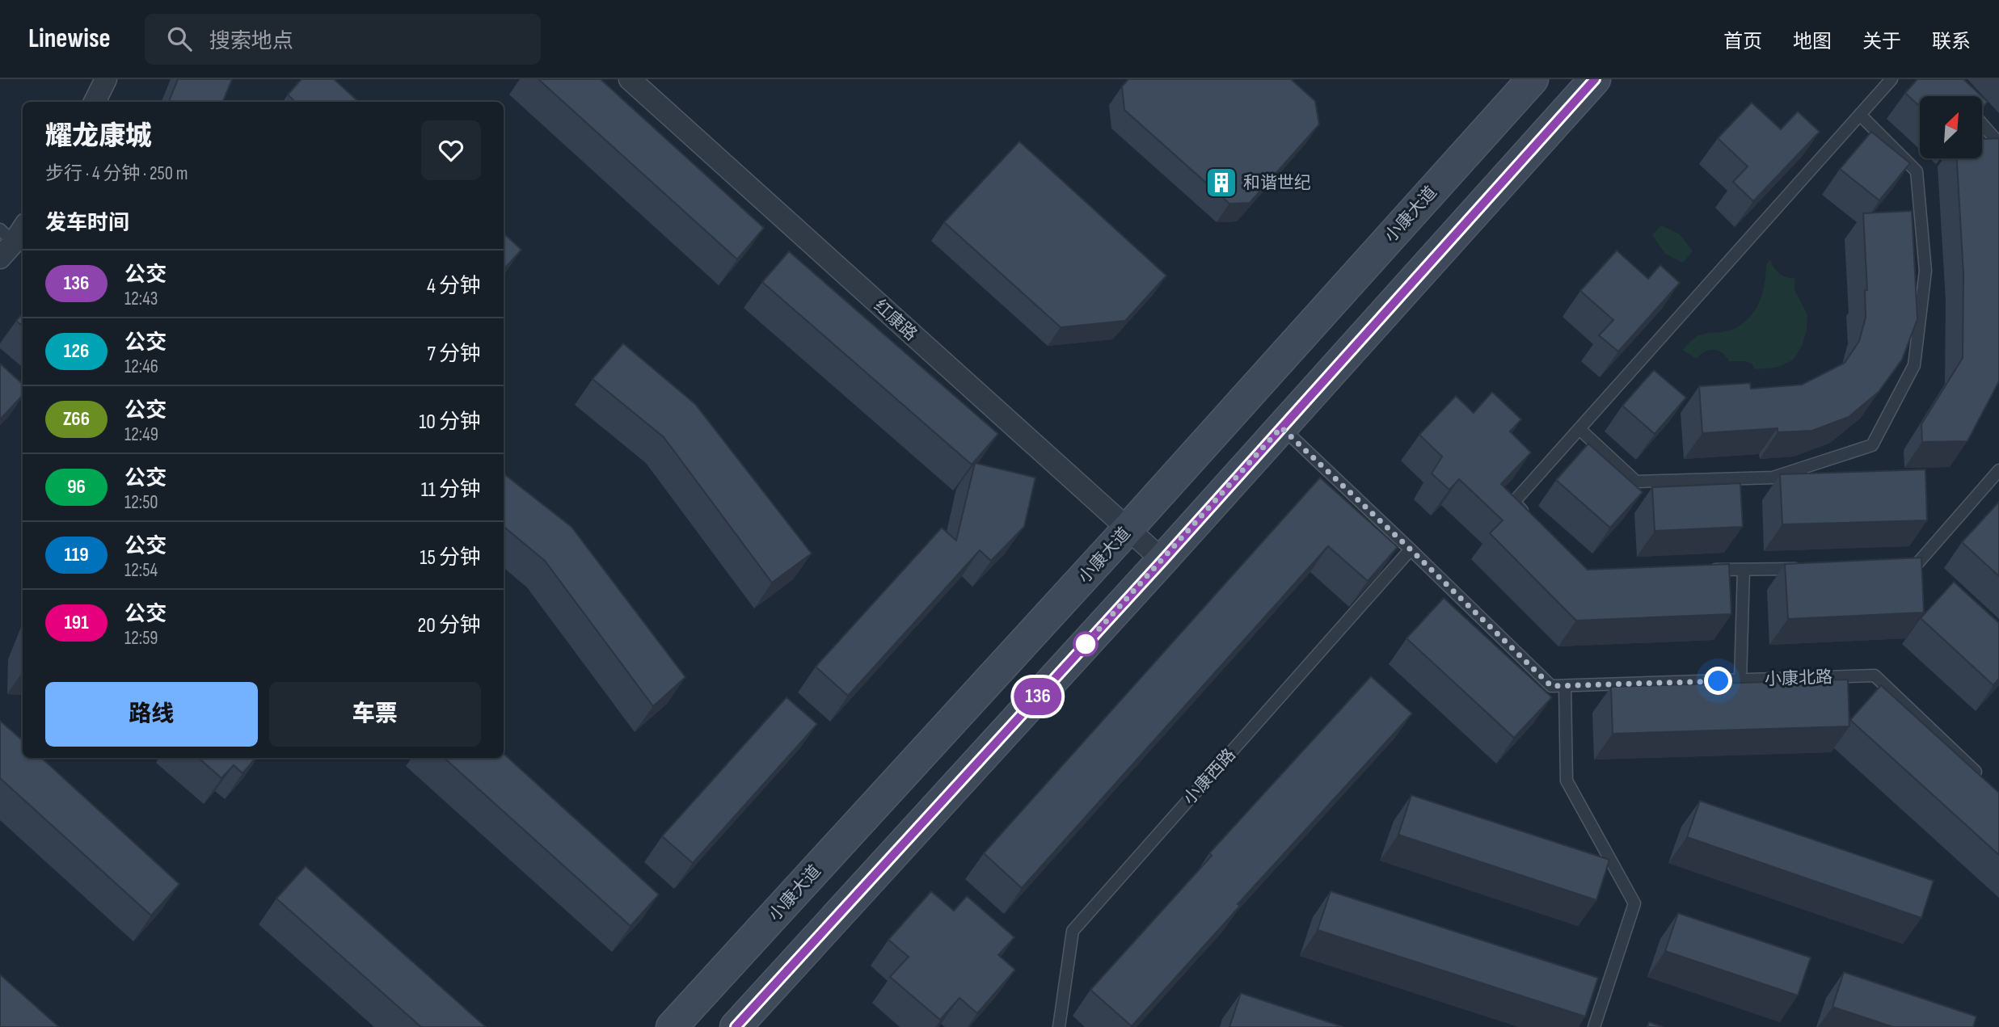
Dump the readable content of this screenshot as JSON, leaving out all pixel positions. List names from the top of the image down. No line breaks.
{"streets":{"main road":["小康大道"],"street":["红康路"],"lane":["小康北路","小康西路"]},"crossings":[["小康大道","红康路"],["小康北路","小康西路"]],"places":{"building":["和谐世纪"]},"lines":["bus line 136"],"north":"top right","page":{"header":"Linewise","search":"搜索地点","nav":["首页","地图","关于","联系"],"on_map":"136","heading":[["耀龙康城","步行 · 4 分钟 · 250 m"],"发车时间"],"list":[{"mark":"136","name":"公交","note":"12:43","value":"4 分钟"},{"mark":"126","name":"公交","note":"12:46","value":"7 分钟"},{"mark":"Z66","name":"公交","note":"12:49","value":"10 分钟"},{"mark":"96","name":"公交","note":"12:50","value":"11 分钟"},{"mark":"119","name":"公交","note":"12:54","value":"15 分钟"},{"mark":"191","name":"公交","note":"12:59","value":"20 分钟"}],"buttons":["路线","车票"]}}
